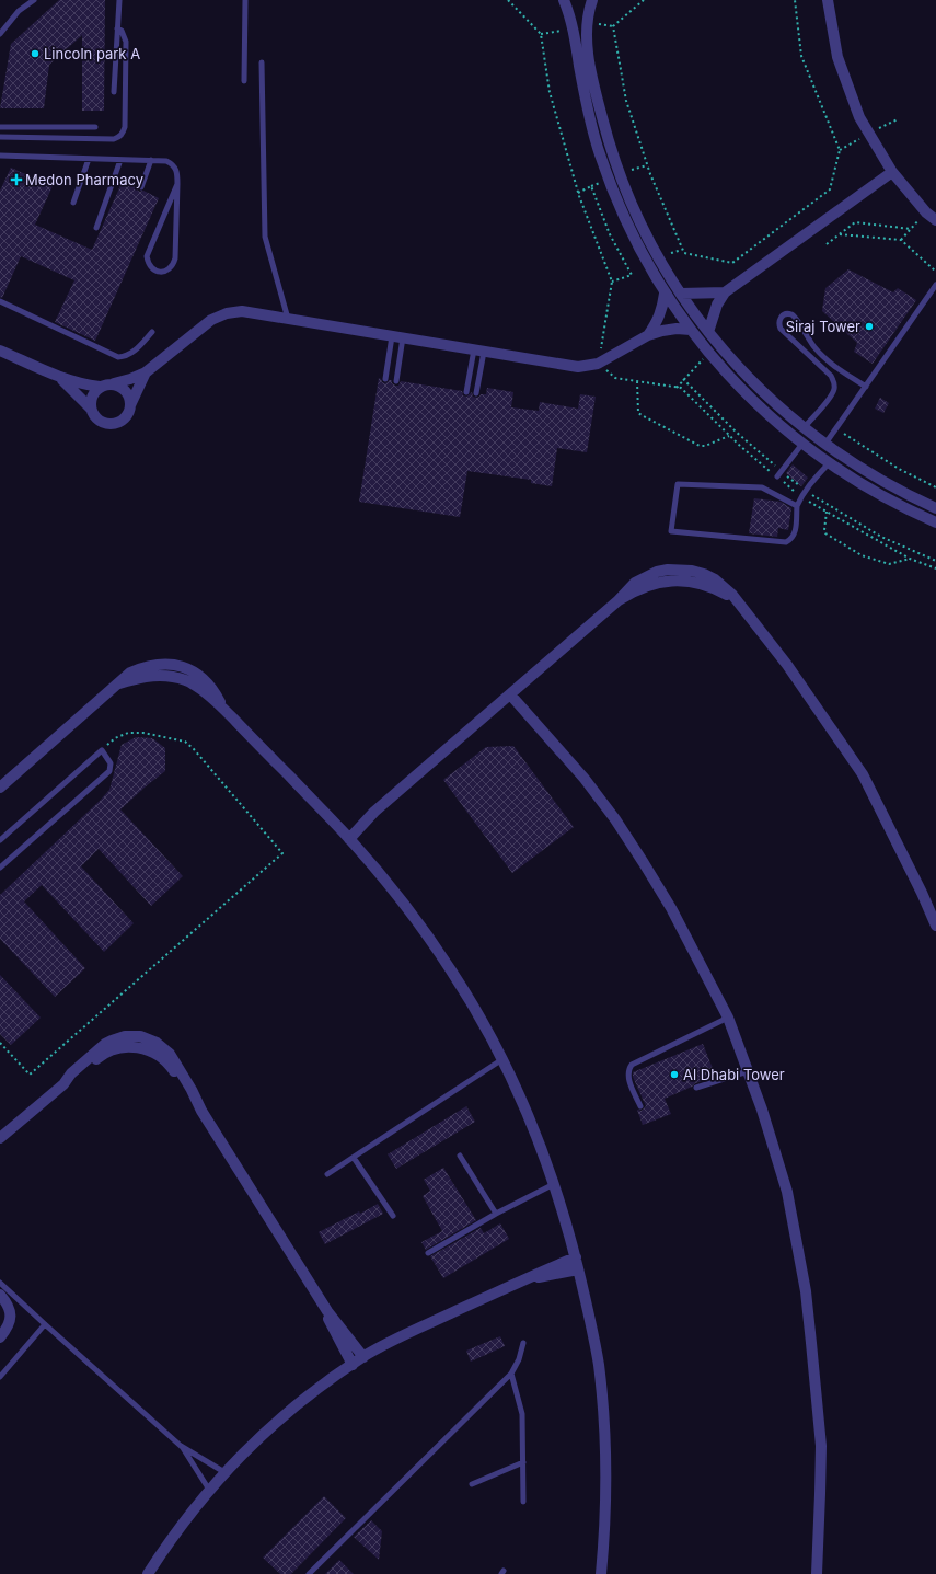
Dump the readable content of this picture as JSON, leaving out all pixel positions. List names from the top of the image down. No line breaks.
{"places":{"other":["Lincoln park A","Siraj Tower","Al Dhabi Tower"],"health":["Medon Pharmacy"]}}
